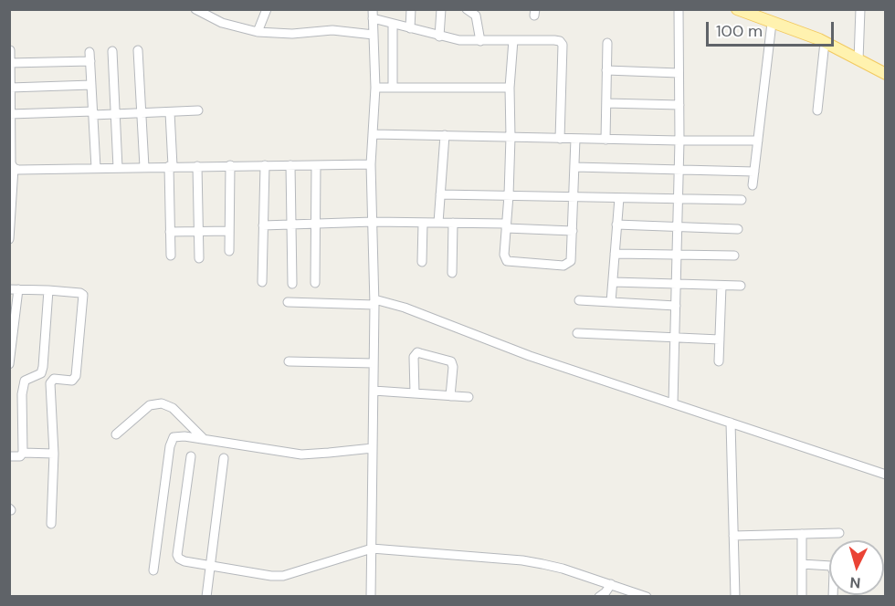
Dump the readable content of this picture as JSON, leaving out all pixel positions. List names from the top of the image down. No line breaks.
{"scale_bar":"100 m","north":"bottom"}
